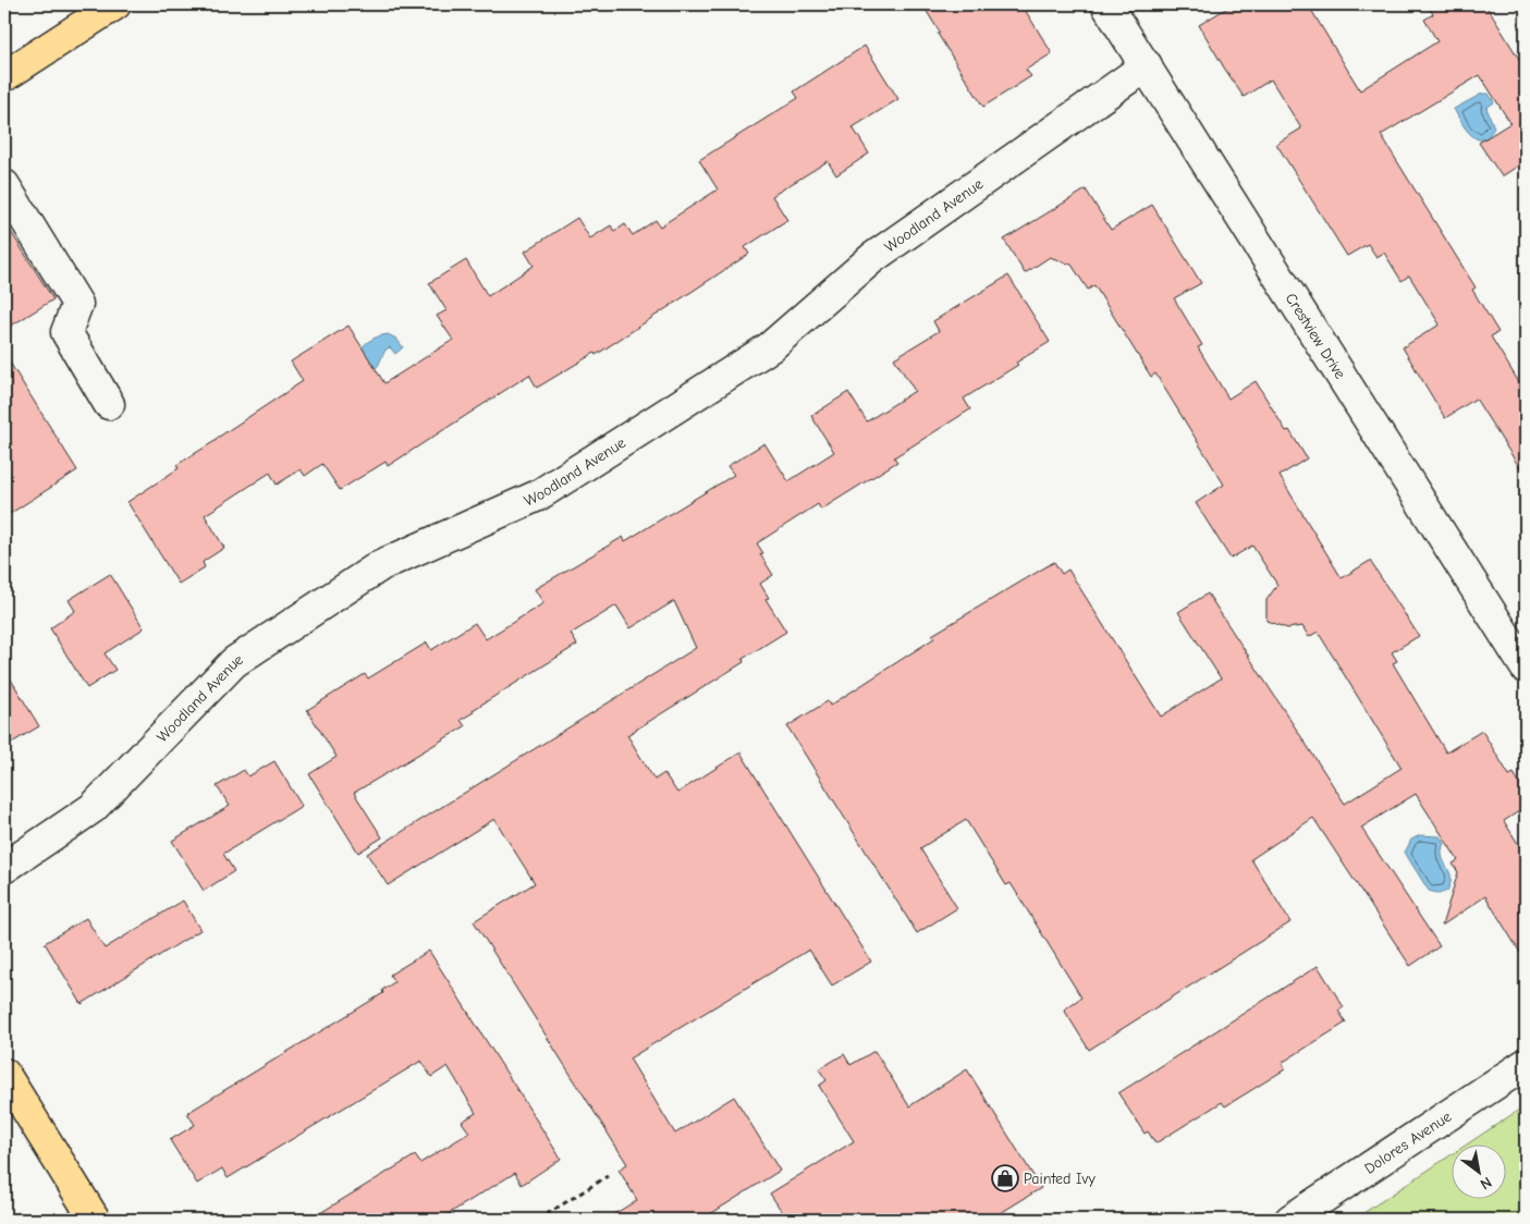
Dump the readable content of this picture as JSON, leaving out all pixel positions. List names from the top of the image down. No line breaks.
{"streets":{"street":["Woodland Avenue","Crestview Drive","Dolores Avenue"]},"crossings":[["Woodland Avenue","Crestview Drive"]],"places":{"shop":["Painted Ivy"]},"north":"bottom right"}
